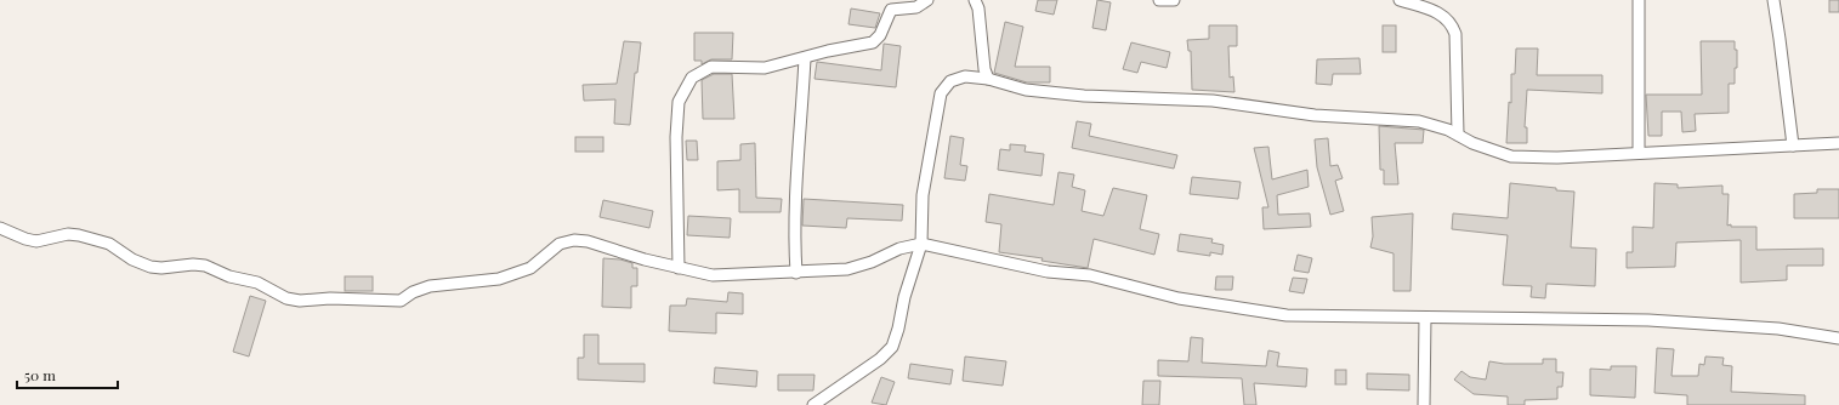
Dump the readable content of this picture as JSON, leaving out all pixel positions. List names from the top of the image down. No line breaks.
{"scale_bar":"50 m"}
